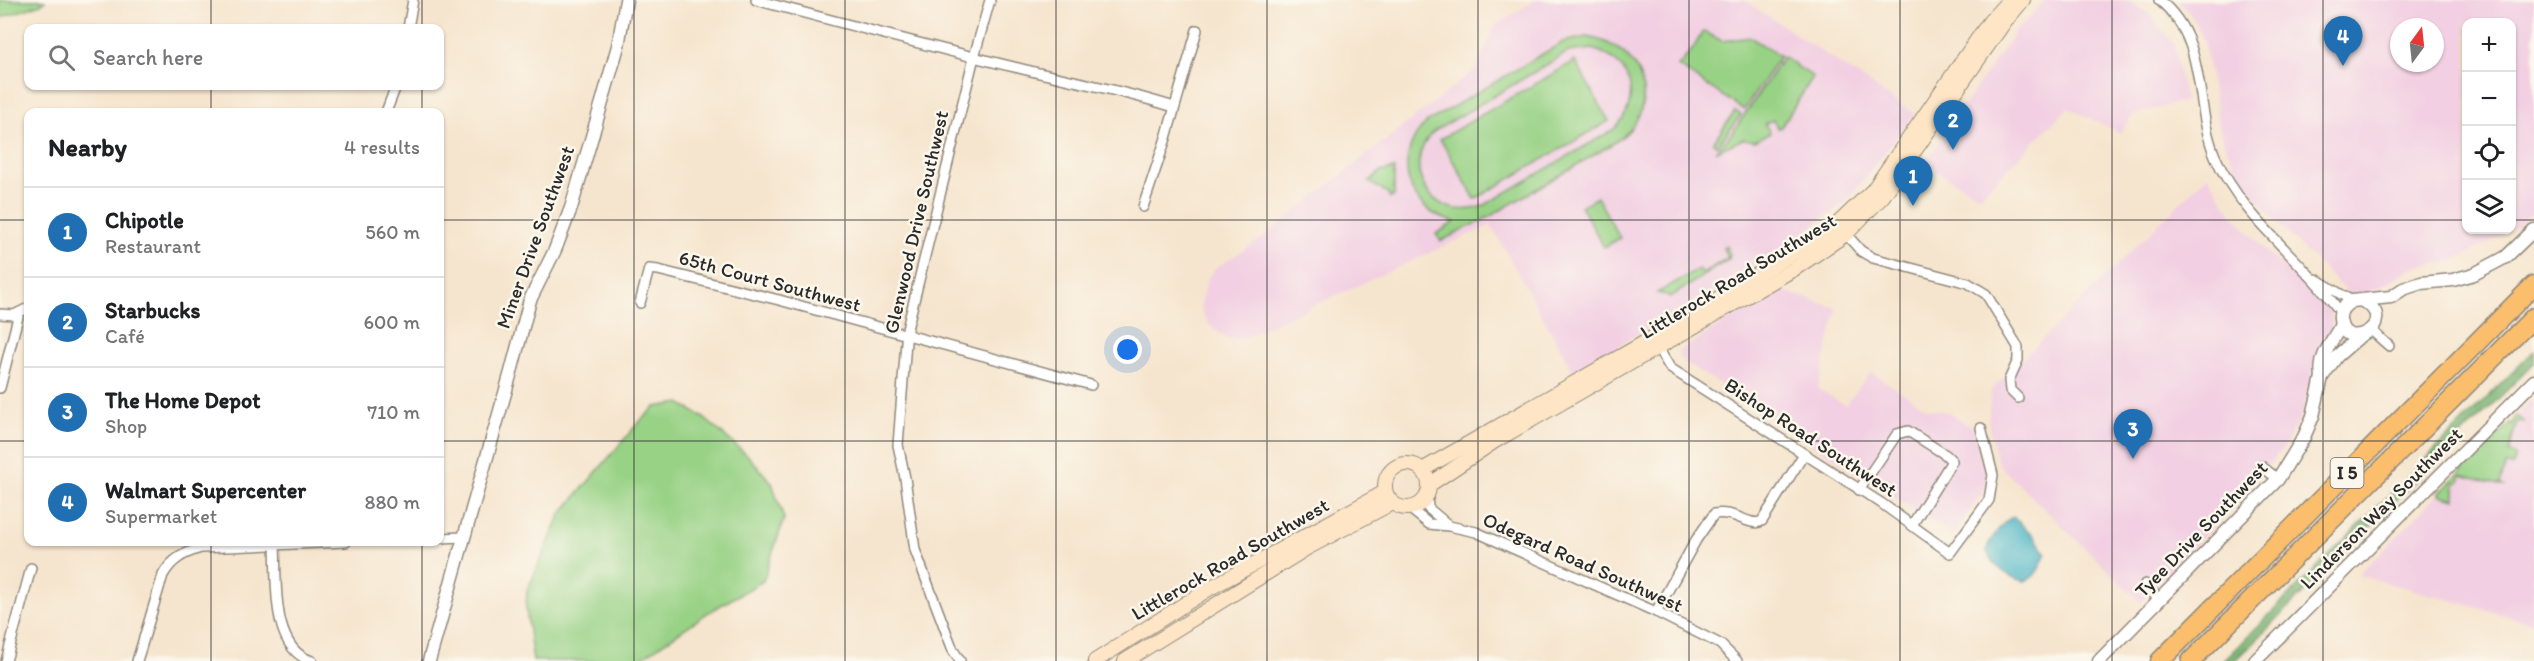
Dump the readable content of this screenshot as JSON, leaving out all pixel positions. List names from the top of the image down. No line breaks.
{"streets":{"highway":["I 5"],"main road":["Littlerock Road Southwest"],"street":["Glenwood Drive Southwest","Miner Drive Southwest","65th Court Southwest","Bishop Road Southwest","Linderson Way Southwest","Tyee Drive Southwest","Odegard Road Southwest"]},"crossings":[["Glenwood Drive Southwest","65th Court Southwest"],["Littlerock Road Southwest","Bishop Road Southwest"],["Littlerock Road Southwest","Odegard Road Southwest"]],"north":"top","page":{"pins":["4","2","1","3"],"map_buttons":["+","−"],"search":"Search here","heading":["Nearby","4 results"],"list":[{"mark":"1","name":"Chipotle","note":"Restaurant","value":"560 m"},{"mark":"2","name":"Starbucks","note":"Café","value":"600 m"},{"mark":"3","name":"The Home Depot","note":"Shop","value":"710 m"},{"mark":"4","name":"Walmart Supercenter","note":"Supermarket","value":"880 m"}]}}
